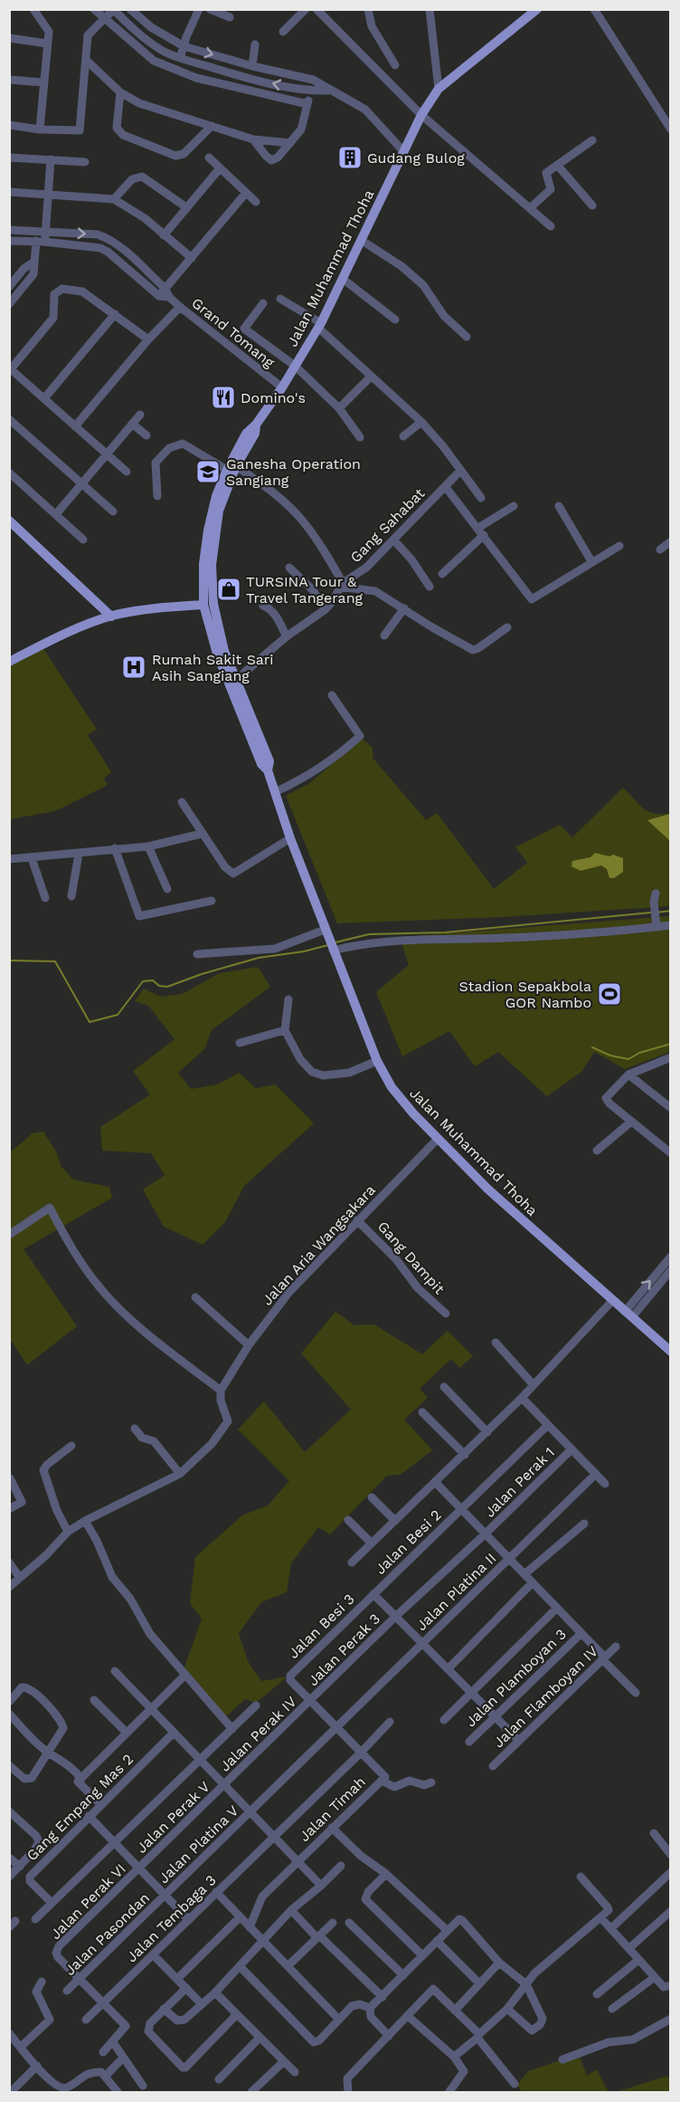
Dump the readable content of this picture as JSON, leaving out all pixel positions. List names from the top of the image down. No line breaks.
{"streets":{"main road":["Jalan Muhammad Thoha"],"street":["Grand Tomang","Gang Sahabat","Jalan Aria Wangsakara","Gang Dampit","Jalan Perak 1","Jalan Besi 2","Jalan Platina II","Jalan Besi 3","Jalan Perak 3","Jalan Plamboyan 3","Jalan Flamboyan IV","Jalan Perak IV","Gang Empang Mas 2","Jalan Timah","Jalan Perak V","Jalan Platina V","Jalan Perak VI","Jalan Tembaga 3","Jalan Pasondan"]},"crossings":[["Jalan Muhammad Thoha","Grand Tomang"],["Jalan Muhammad Thoha","Gang Sahabat"],["Jalan Muhammad Thoha","Jalan Aria Wangsakara"],["Jalan Aria Wangsakara","Gang Dampit"],["Jalan Perak 1","Jalan Perak 3"],["Jalan Besi 2","Jalan Besi 3"],["Jalan Platina II","Jalan Platina V"],["Jalan Besi 3","Jalan Perak 3"],["Jalan Besi 3","Jalan Perak IV"],["Jalan Perak 3","Jalan Perak IV"],["Jalan Perak IV","Jalan Perak V"],["Jalan Perak V","Jalan Perak VI"],["Jalan Platina V","Jalan Pasondan"],["Jalan Perak VI","Jalan Pasondan"]],"places":{"building":["Gudang Bulog"],"restaurant":["Domino's"],"school or university":["Ganesha Operation Sangiang"],"shop":["TURSINA Tour & Travel Tangerang"],"hospital":["Rumah Sakit Sari Asih Sangiang"],"sports":["Stadion Sepakbola GOR Nambo"]}}
